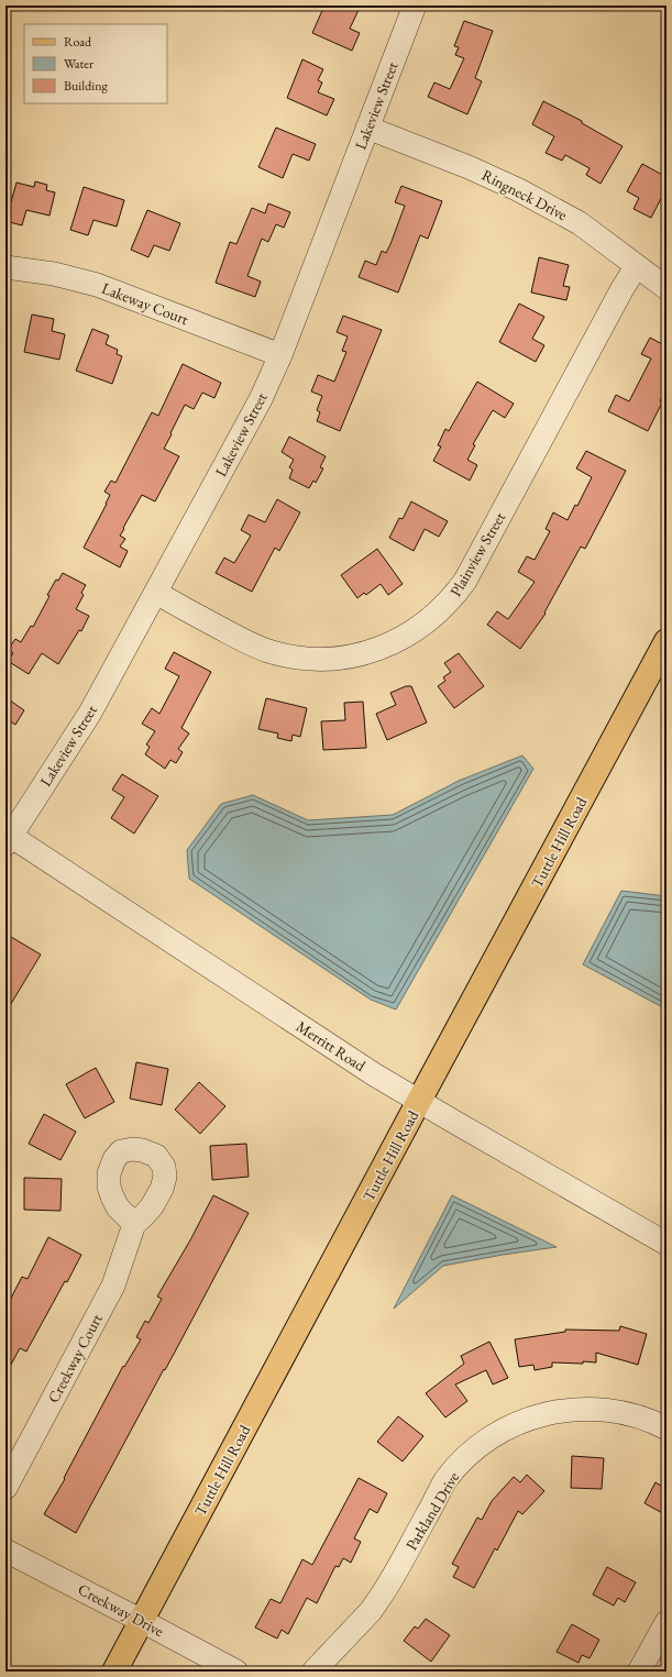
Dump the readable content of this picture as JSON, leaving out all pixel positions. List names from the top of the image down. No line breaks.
{"streets":{"main road":["Tuttle Hill Road"],"street":["Lakeview Street","Ringneck Drive","Lakeway Court","Plainview Street","Merritt Road","Creekway Court","Parkland Drive","Creekway Drive"]},"crossings":[["Lakeview Street","Ringneck Drive"],["Lakeview Street","Lakeway Court"],["Lakeview Street","Plainview Street"],["Lakeview Street","Merritt Road"],["Ringneck Drive","Plainview Street"],["Tuttle Hill Road","Merritt Road"],["Tuttle Hill Road","Creekway Drive"]],"legend":["Road","Water","Building"]}
